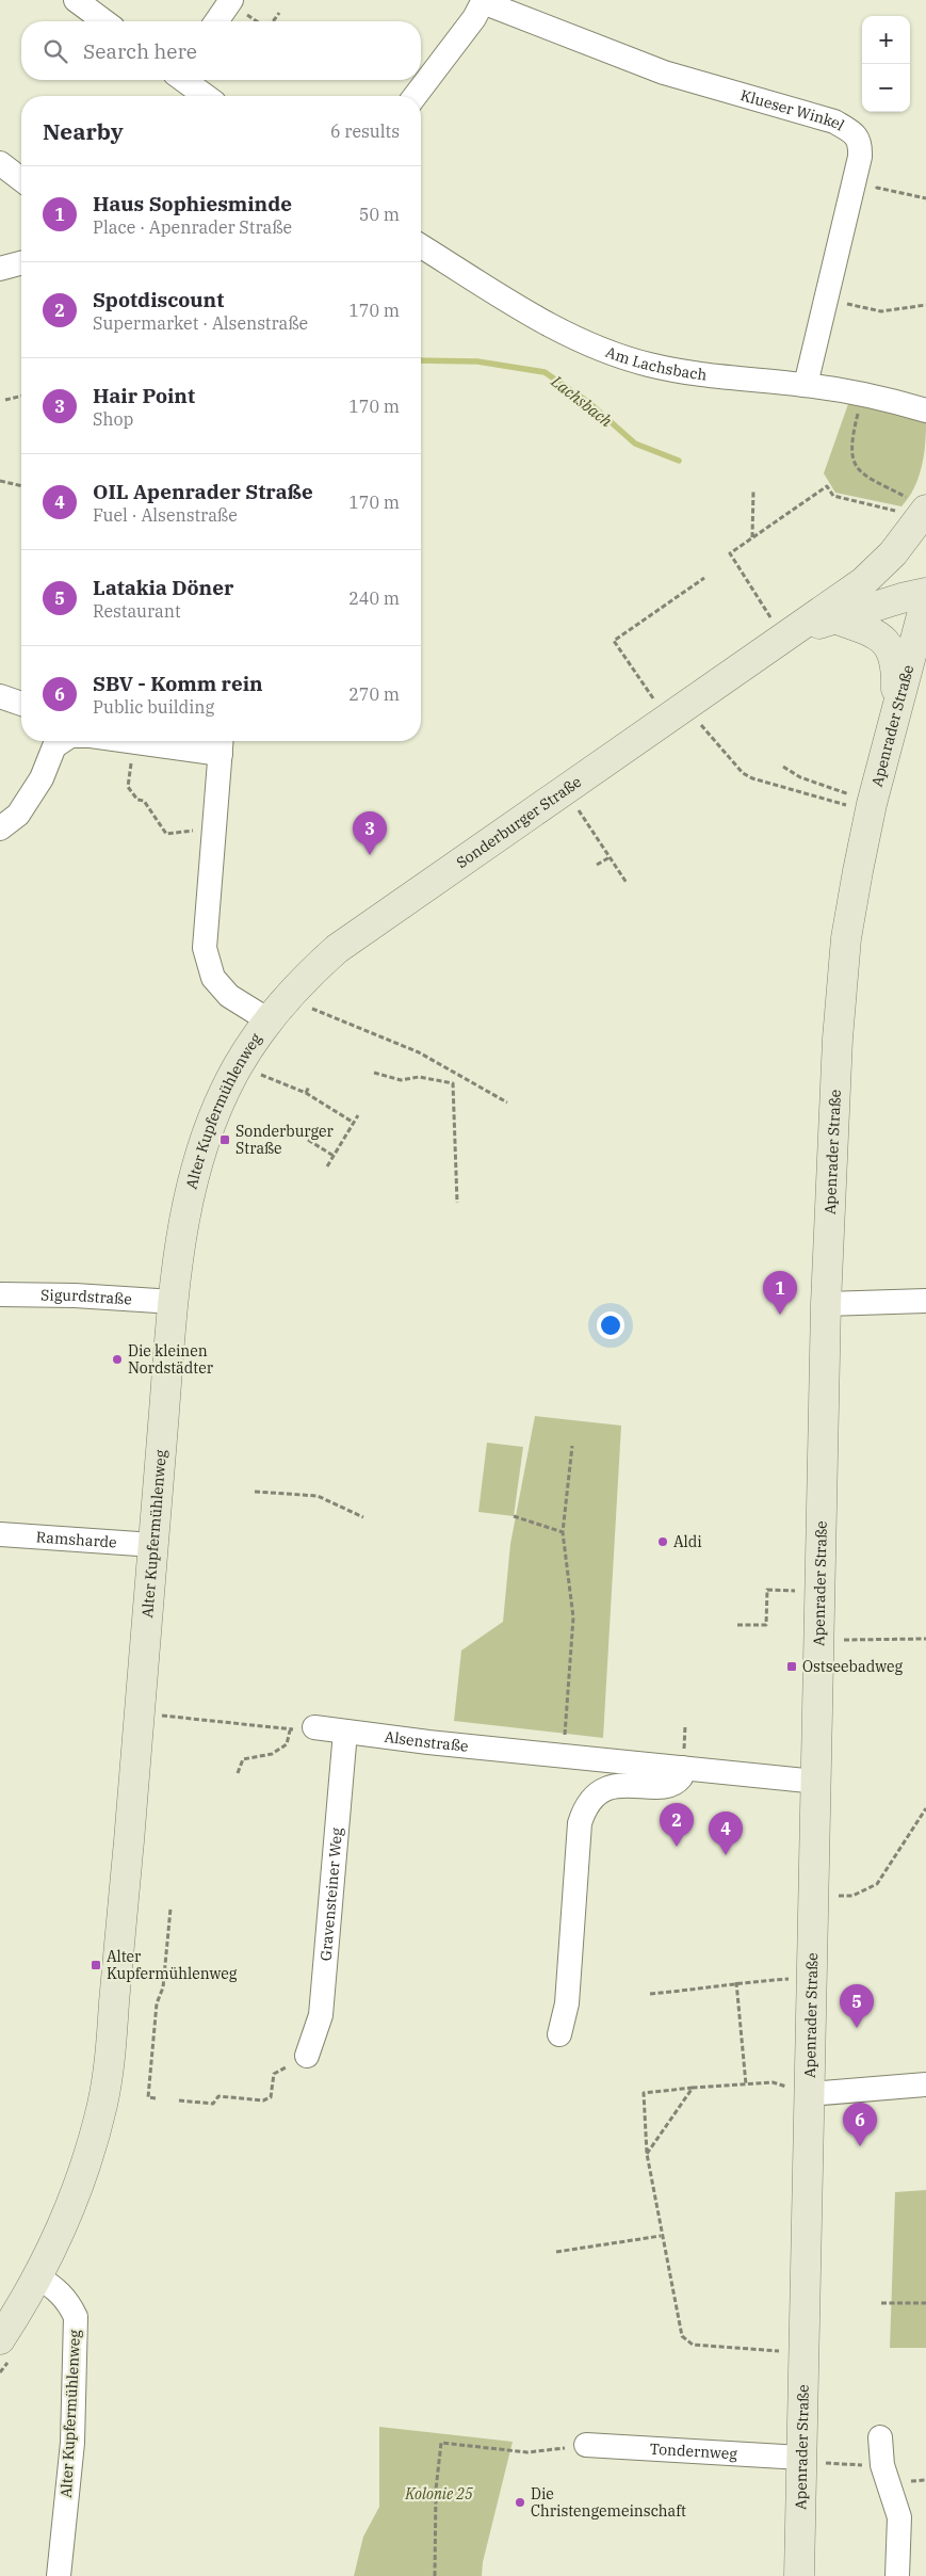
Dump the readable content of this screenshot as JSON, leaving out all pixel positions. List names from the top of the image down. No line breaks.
{"streets":{"street":["Klueser Winkel","Am Lachsbach","Apenrader Straße","Sonderburger Straße","Alter Kupfermühlenweg","Sigurdstraße","Ramsharde","Alsenstraße","Gravensteiner Weg","Tondernweg"]},"crossings":[["Klueser Winkel","Am Lachsbach"],["Apenrader Straße","Alsenstraße"],["Apenrader Straße","Tondernweg"],["Sonderburger Straße","Alter Kupfermühlenweg"],["Alter Kupfermühlenweg","Sigurdstraße"],["Alter Kupfermühlenweg","Ramsharde"],["Alsenstraße","Gravensteiner Weg"]],"water":["Lachsbach"],"parks":["Kolonie 25"],"places":{"transit":["Sonderburger Straße","Ostseebadweg","Alter Kupfermühlenweg"],"other":["Die kleinen Nordstädter","Aldi","Die Christengemeinschaft"]},"page":{"map_buttons":["+","−"],"search":"Search here","heading":["Nearby","6 results"],"list":[{"mark":"1","name":"Haus Sophiesminde","note":"Place · Apenrader Straße","value":"50 m"},{"mark":"2","name":"Spotdiscount","note":"Supermarket · Alsenstraße","value":"170 m"},{"mark":"3","name":"Hair Point","note":"Shop","value":"170 m"},{"mark":"4","name":"OIL Apenrader Straße","note":"Fuel · Alsenstraße","value":"170 m"},{"mark":"5","name":"Latakia Döner","note":"Restaurant","value":"240 m"},{"mark":"6","name":"SBV - Komm rein","note":"Public building","value":"270 m"}],"pins":["3","1","2","4","5","6"]}}
